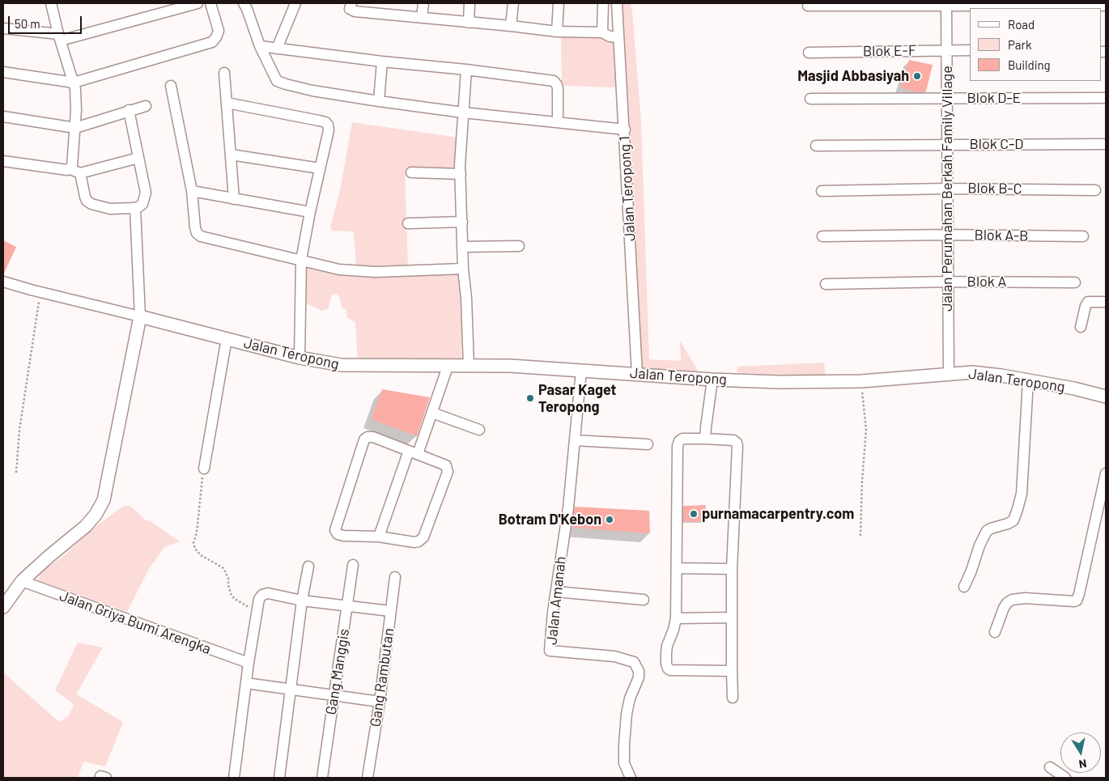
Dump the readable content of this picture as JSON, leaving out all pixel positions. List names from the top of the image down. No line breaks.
{"streets":{"main road":["Jalan Teropong"],"street":["Blok E-F","Blok D-E","Blok C-D","Jalan Teropong 1","Jalan Perumahan Berkah Family Village","Blok B-C","Blok A-B","Blok A","Jalan Amanah","Jalan Griya Bumi Arengka","Gang Manggis","Gang Rambutan"]},"crossings":[["Blok E-F","Jalan Perumahan Berkah Family Village"],["Blok D-E","Jalan Perumahan Berkah Family Village"],["Blok C-D","Jalan Perumahan Berkah Family Village"],["Jalan Teropong 1","Jalan Teropong"],["Jalan Perumahan Berkah Family Village","Blok B-C"],["Jalan Perumahan Berkah Family Village","Blok A-B"],["Jalan Perumahan Berkah Family Village","Blok A"],["Jalan Perumahan Berkah Family Village","Jalan Teropong"],["Jalan Teropong","Jalan Amanah"]],"places":["Masjid Abbasiyah","Pasar Kaget Teropong","purnamacarpentry.com","Botram D'Kebon"],"legend":["Road","Park","Building"],"scale_bar":"50 m","north":"bottom"}
